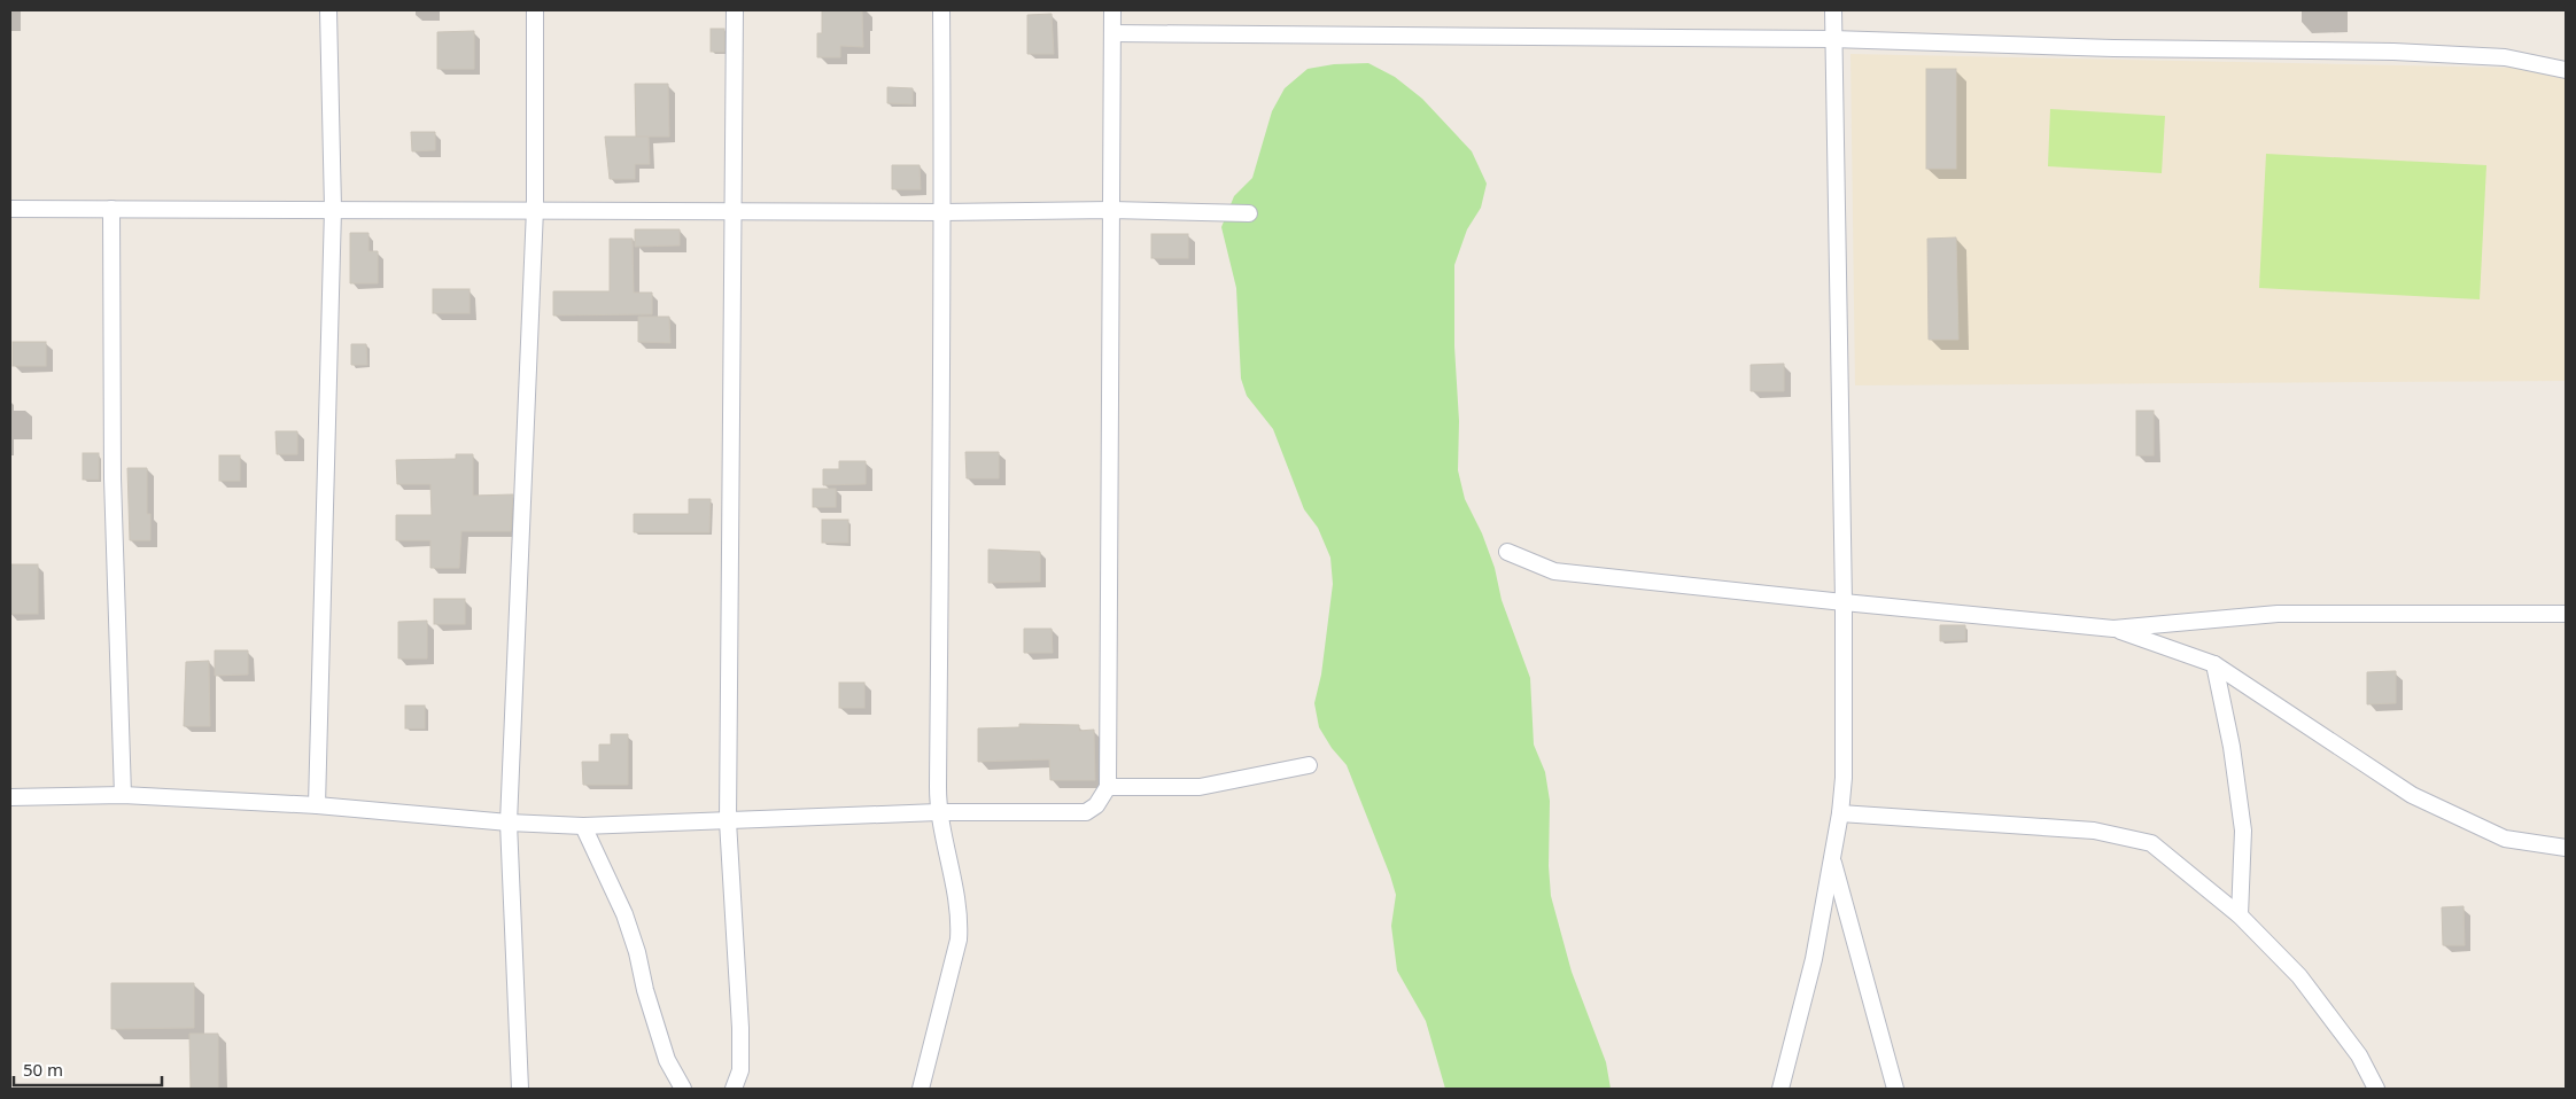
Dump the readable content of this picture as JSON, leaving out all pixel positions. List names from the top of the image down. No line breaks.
{"scale_bar":"50 m"}
